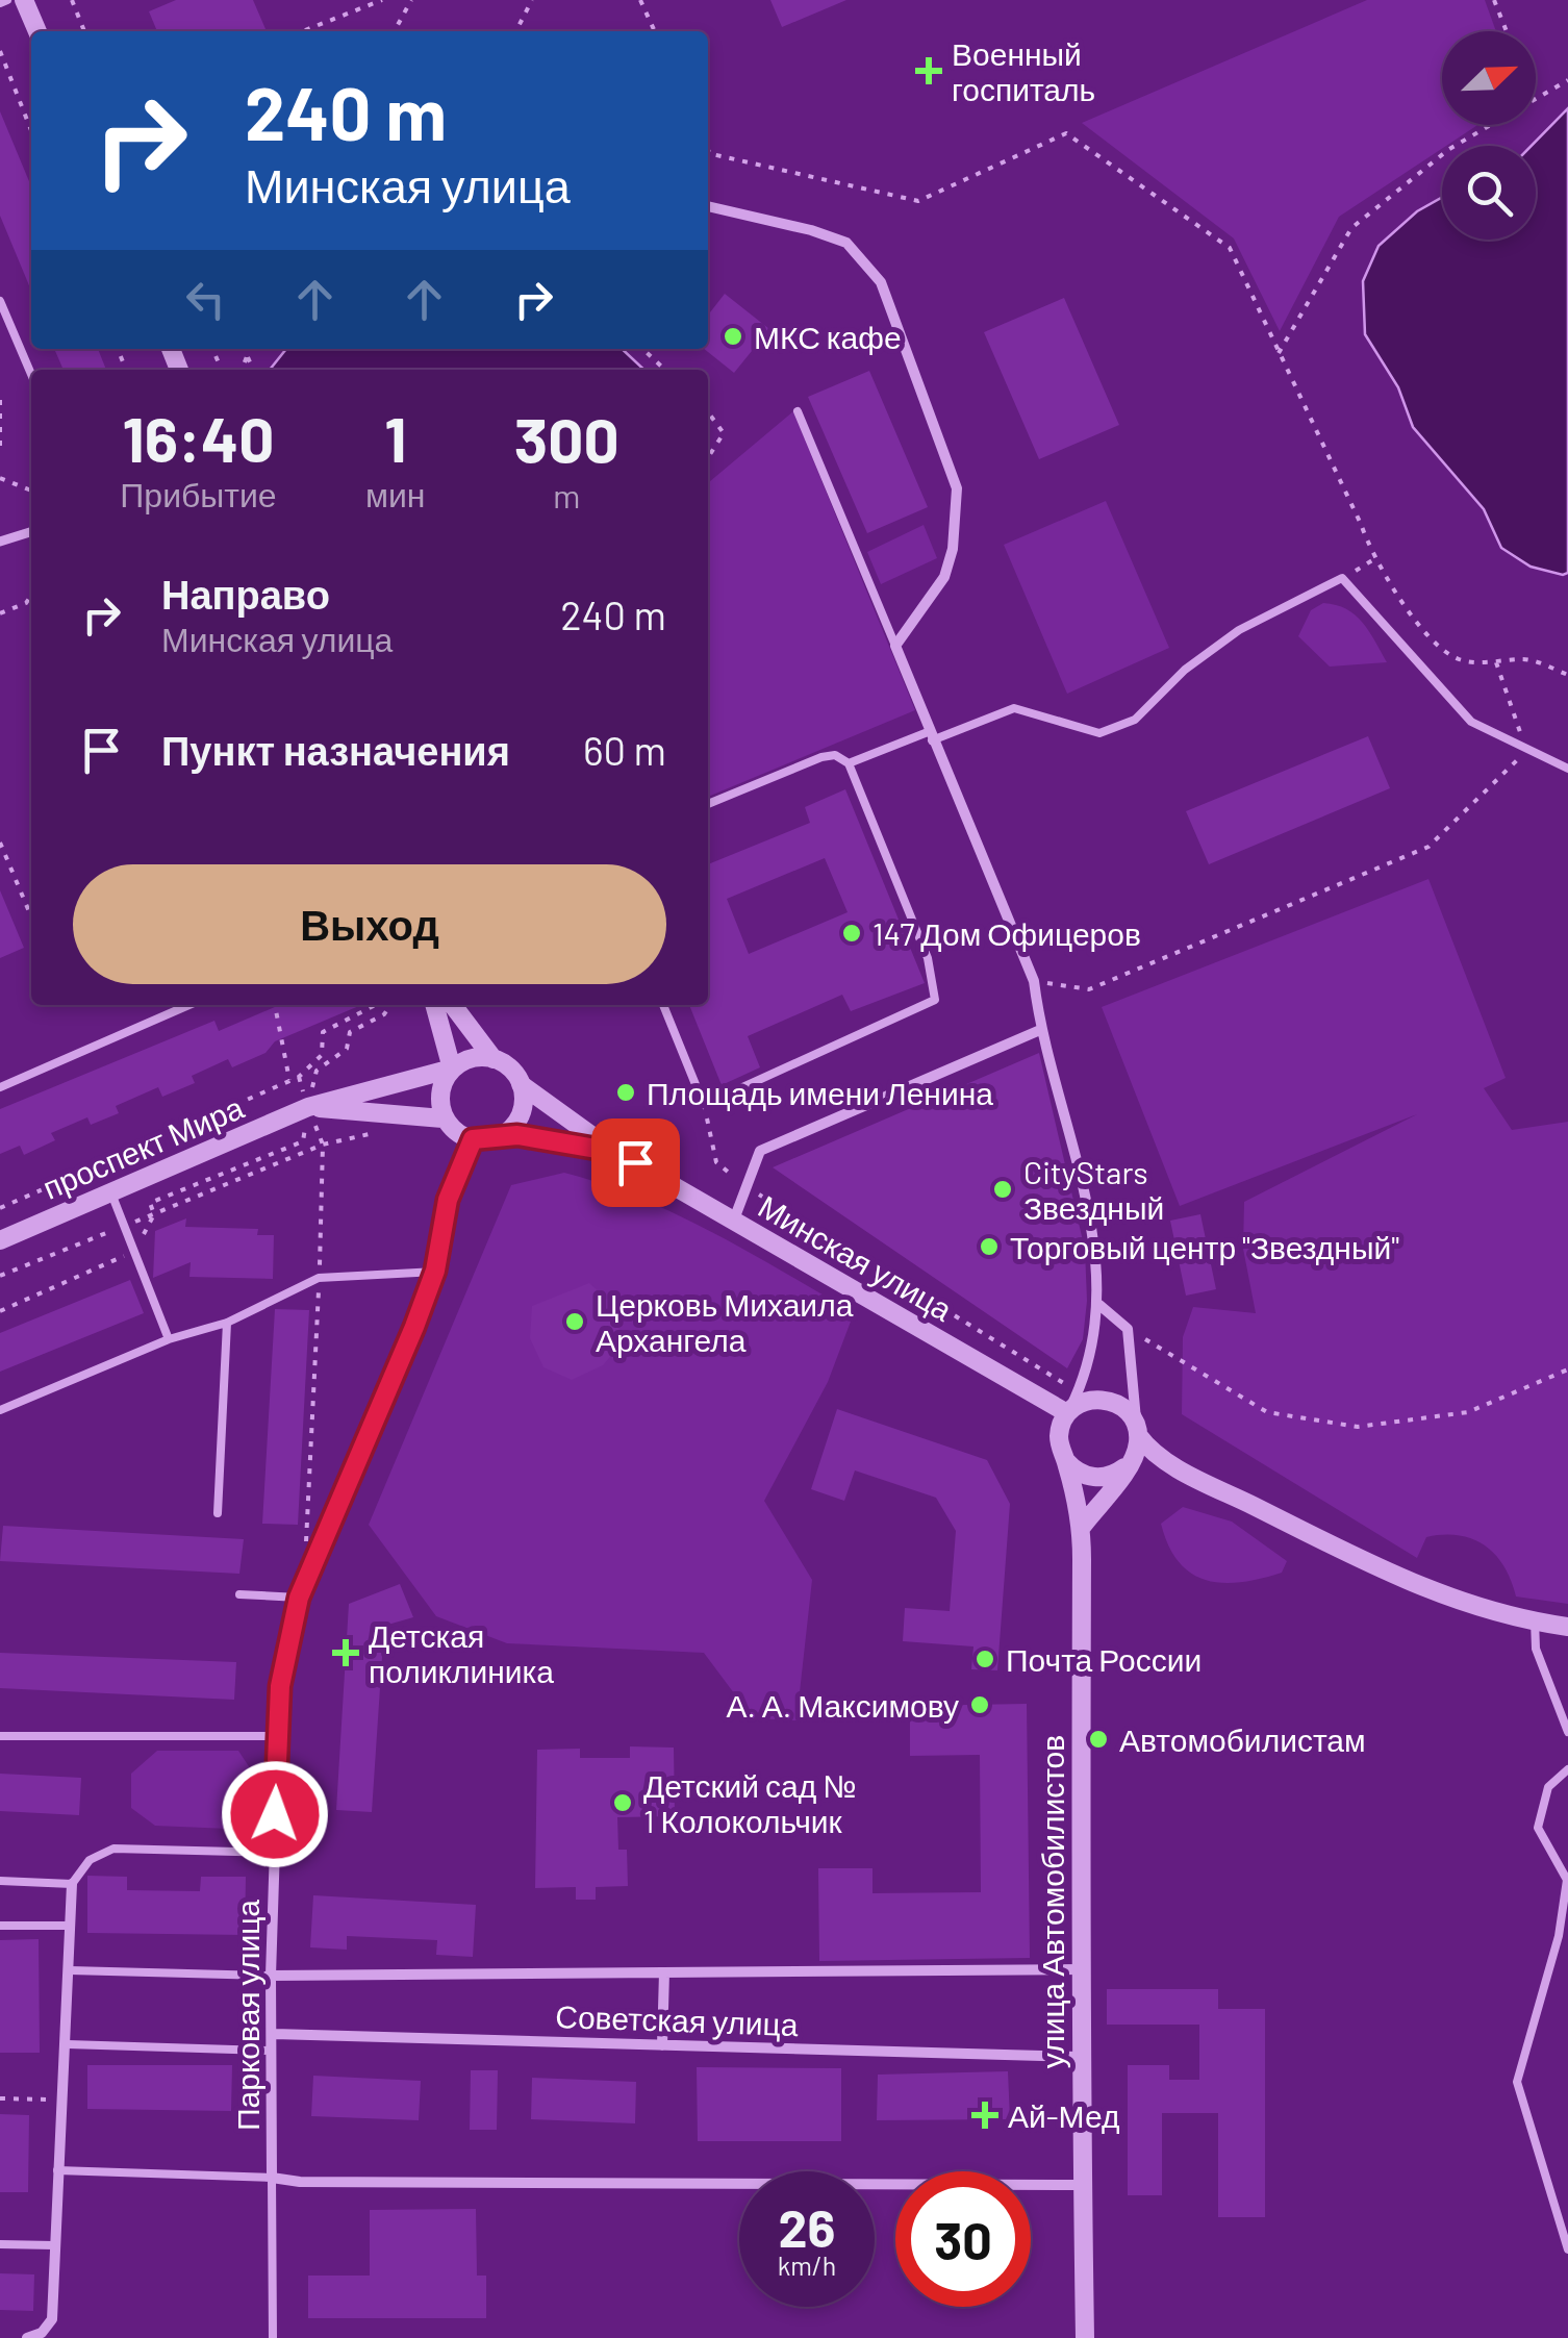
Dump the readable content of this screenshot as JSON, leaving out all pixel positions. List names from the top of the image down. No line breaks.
{"streets":{"street":["проспект Мира","Минская улица","улица Автомобилистов","Парковая улица","Советская улица"]},"crossings":[["проспект Мира","Минская улица"],["проспект Мира","Парковая улица"],["Минская улица","улица Автомобилистов"],["Минская улица","Парковая улица"],["улица Автомобилистов","Советская улица"],["Парковая улица","Советская улица"]],"places":{"health":["Военный госпиталь","Детская поликлиника","Ай-Мед"],"other":["МКС кафе","147 Дом Офицеров","Площадь имени Ленина","CityStars Звездный","Торговый центр \"Звездный\"","Церковь Михаила Архангела","Почта России","А. А. Максимову","Автомобилистам","Детский сад № 1 Колокольчик"]},"north":"top right","page":{"turn":["240 m","Минская улица"],"eta":["16:40","Прибытие","1","мин","300","m"],"list":[{"name":"Направо","note":"Минская улица","value":"240 m"},{"name":"Пункт назначения","value":"60 m"}],"buttons":"Выход","speed":"26 km/h","limit":"30"}}
